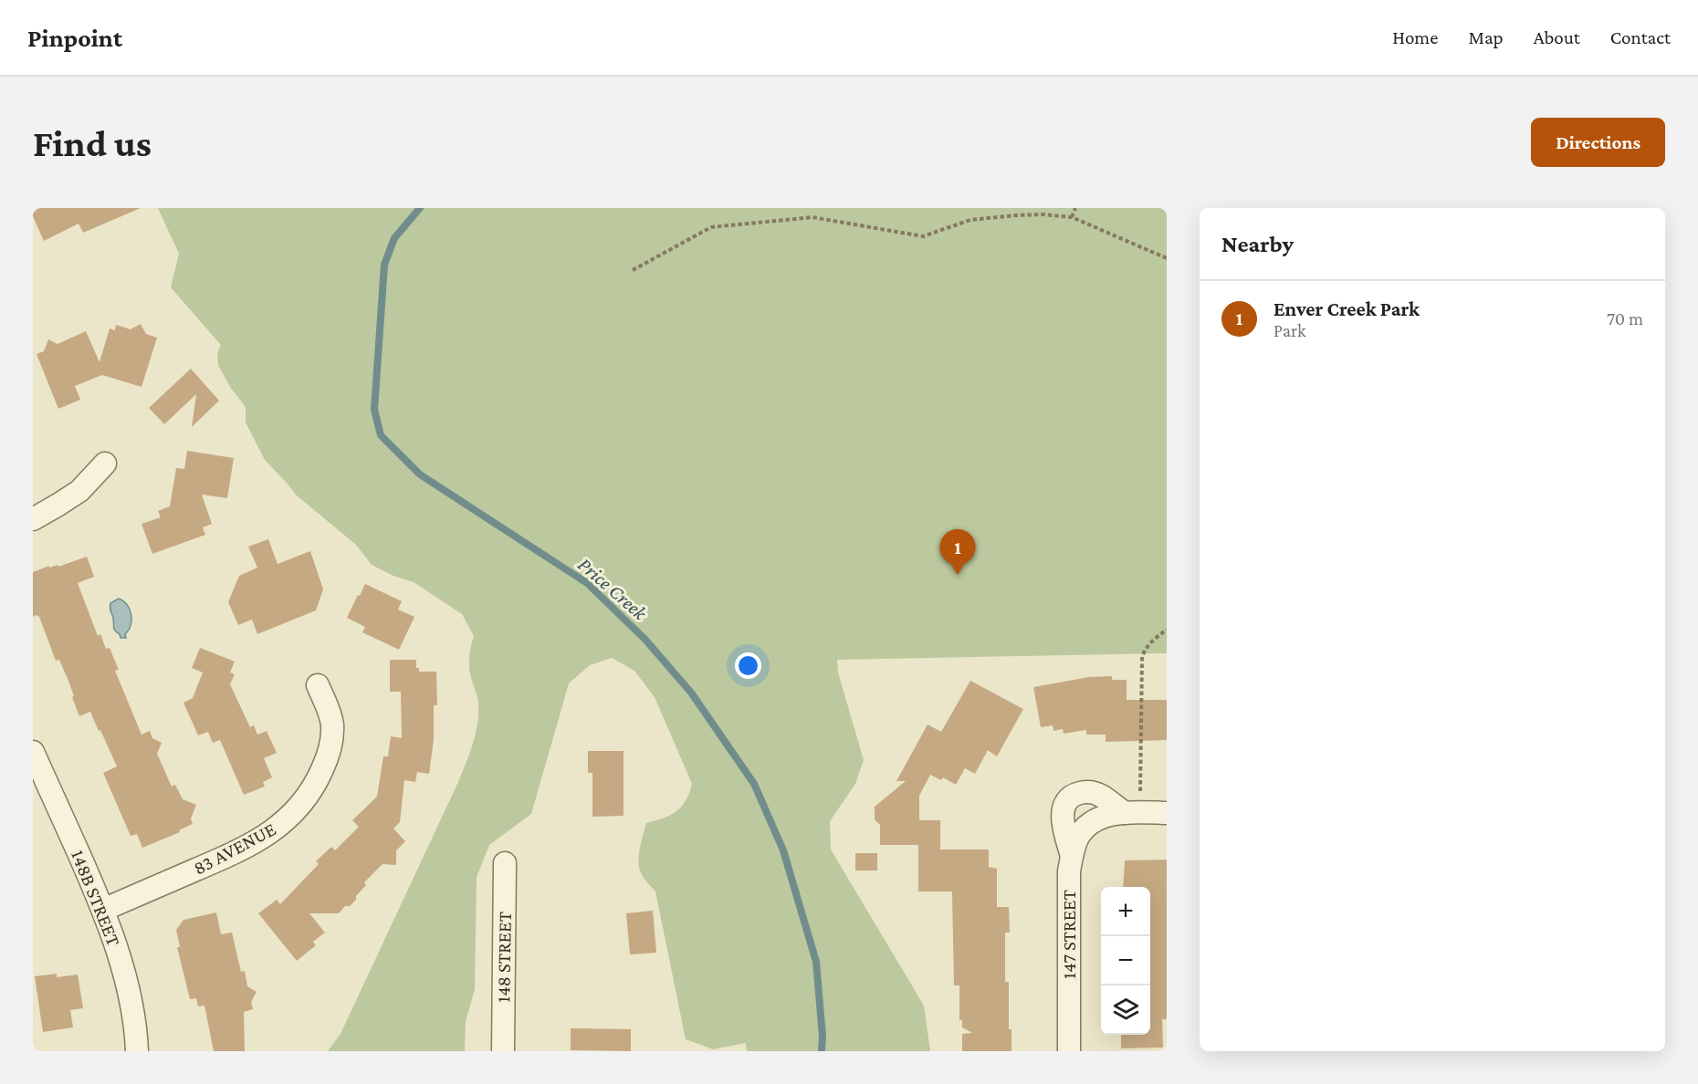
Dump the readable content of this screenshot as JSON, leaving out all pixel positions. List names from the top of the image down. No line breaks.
{"streets":{"street":["83 AVENUE","148B STREET","147 STREET","148 STREET"]},"crossings":[["83 AVENUE","148B STREET"]],"water":["Price Creek"],"page":{"header":"Pinpoint","nav":["Home","Map","About","Contact"],"buttons":"Directions","title":"Find us","heading":"Nearby","list":[{"mark":"1","name":"Enver Creek Park","note":"Park","value":"70 m"}],"pins":"1","map_buttons":["+","−"]}}
